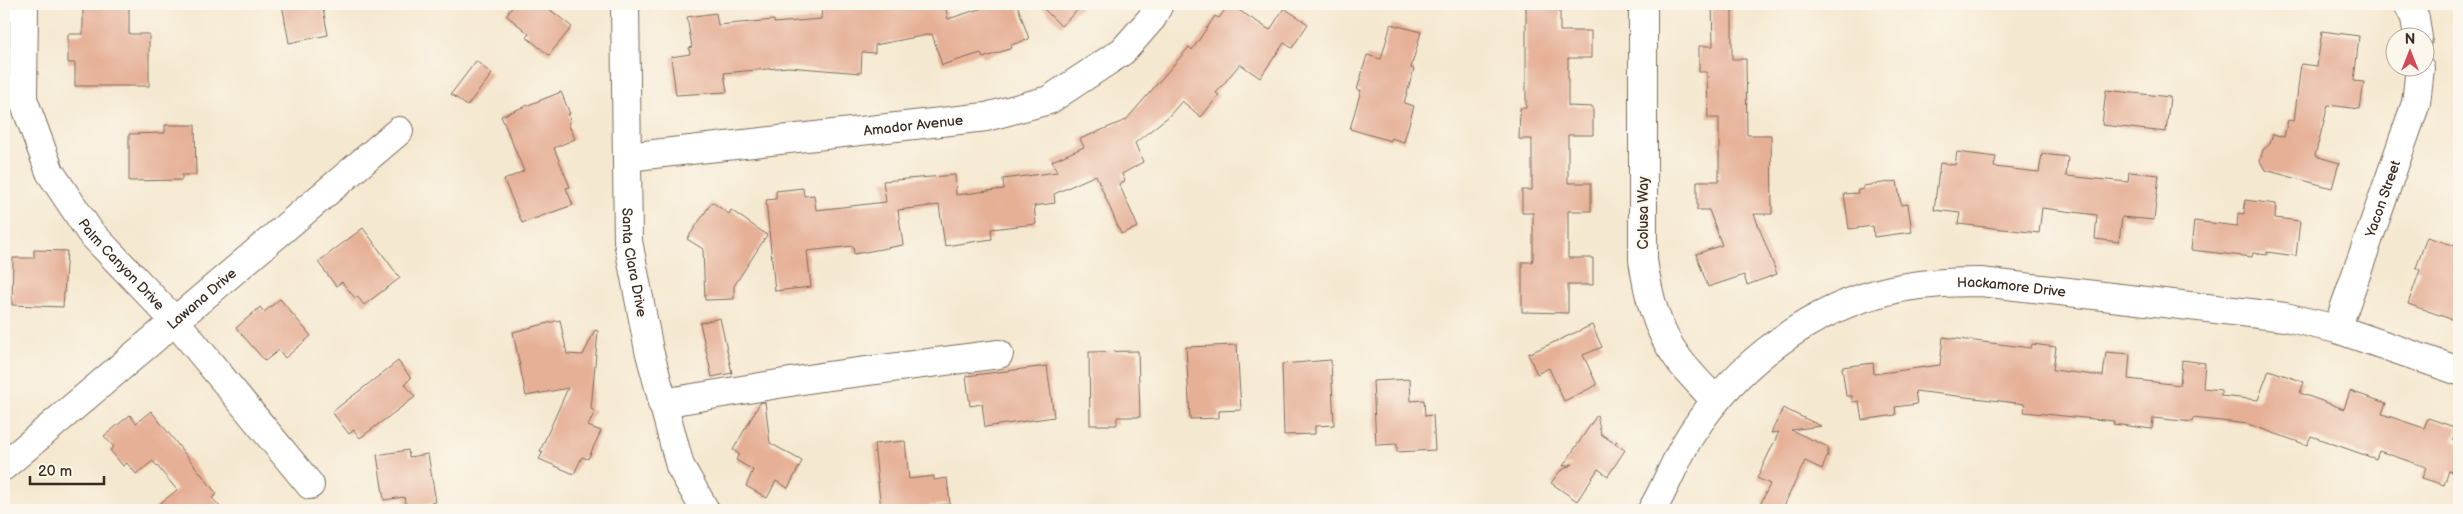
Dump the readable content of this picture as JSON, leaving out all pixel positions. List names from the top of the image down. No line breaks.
{"streets":{"street":["Amador Avenue","Yacon Street","Colusa Way","Palm Canyon Drive","Santa Clara Drive","Hackamore Drive","Lawana Drive"]},"crossings":[["Amador Avenue","Santa Clara Drive"],["Yacon Street","Hackamore Drive"],["Colusa Way","Hackamore Drive"],["Palm Canyon Drive","Lawana Drive"]],"scale_bar":"20 m","north":"top"}
